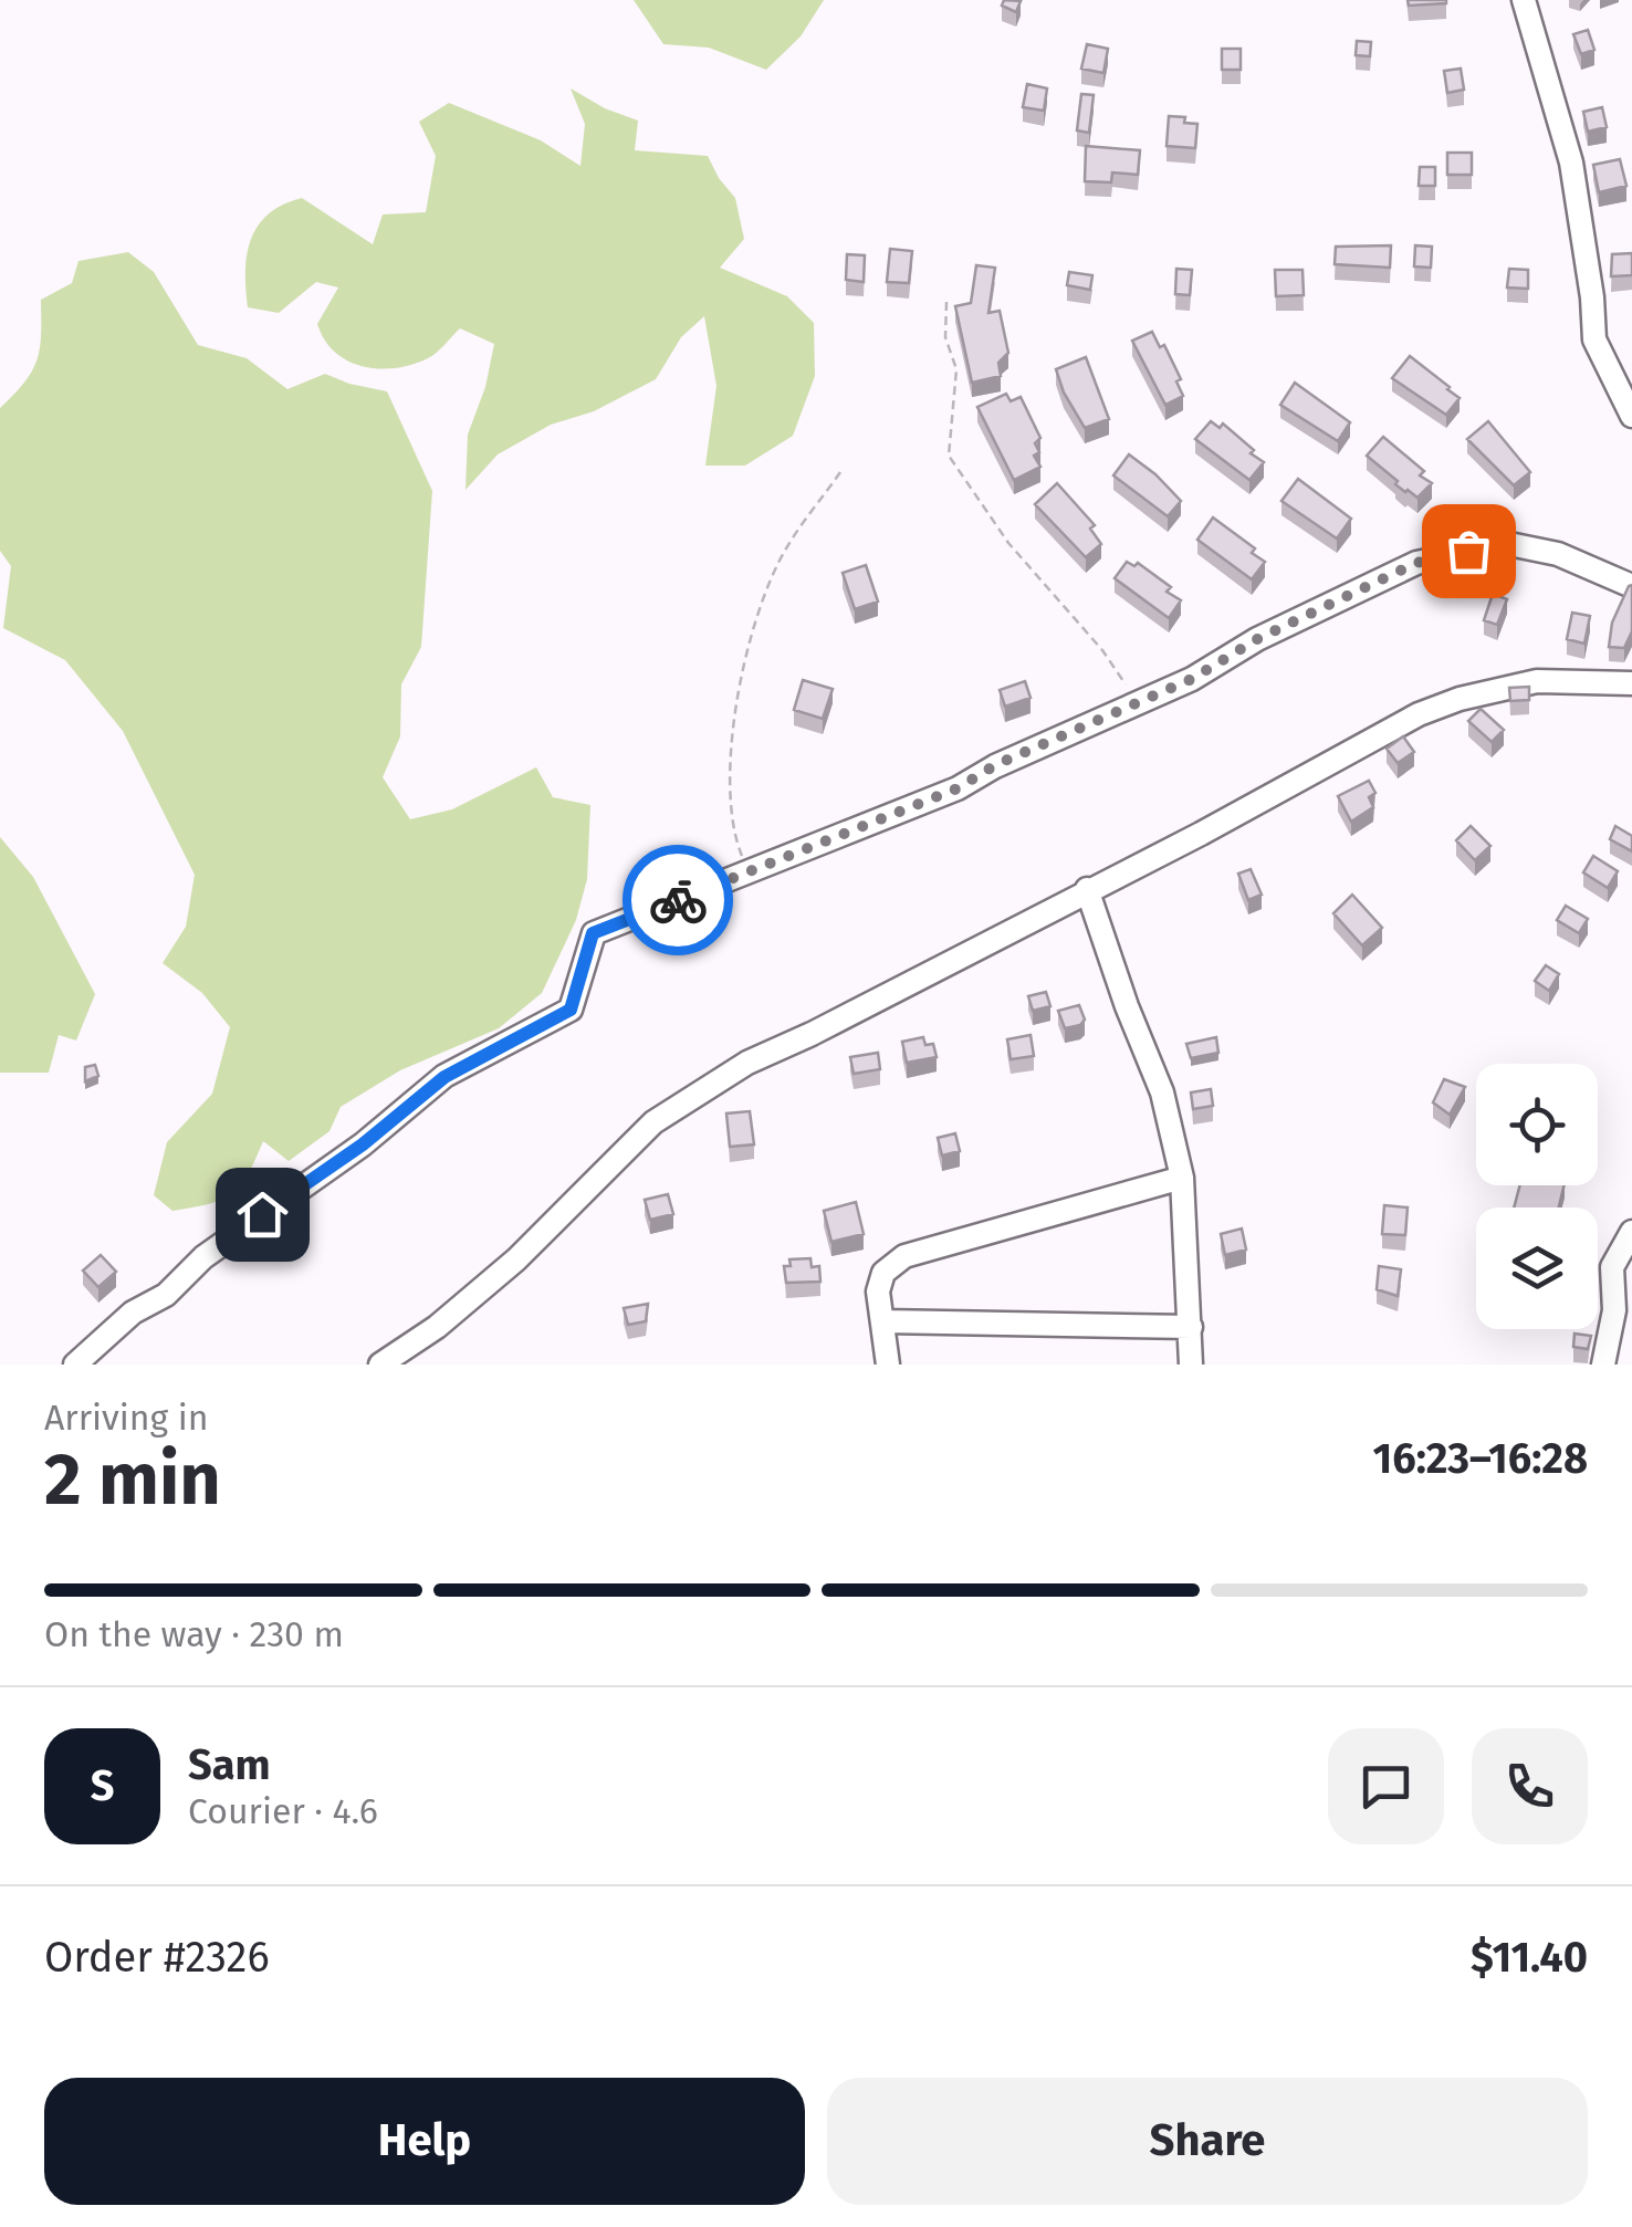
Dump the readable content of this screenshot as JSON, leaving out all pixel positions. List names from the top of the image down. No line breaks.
{"page":{"heading":["2 min","Arriving in","16:23–16:28"],"panel":["Sam","Courier · 4.6","Order #2326","$11.40"],"bar":"On the way · 230 m","round":"S","buttons":["Help","Share"]}}
